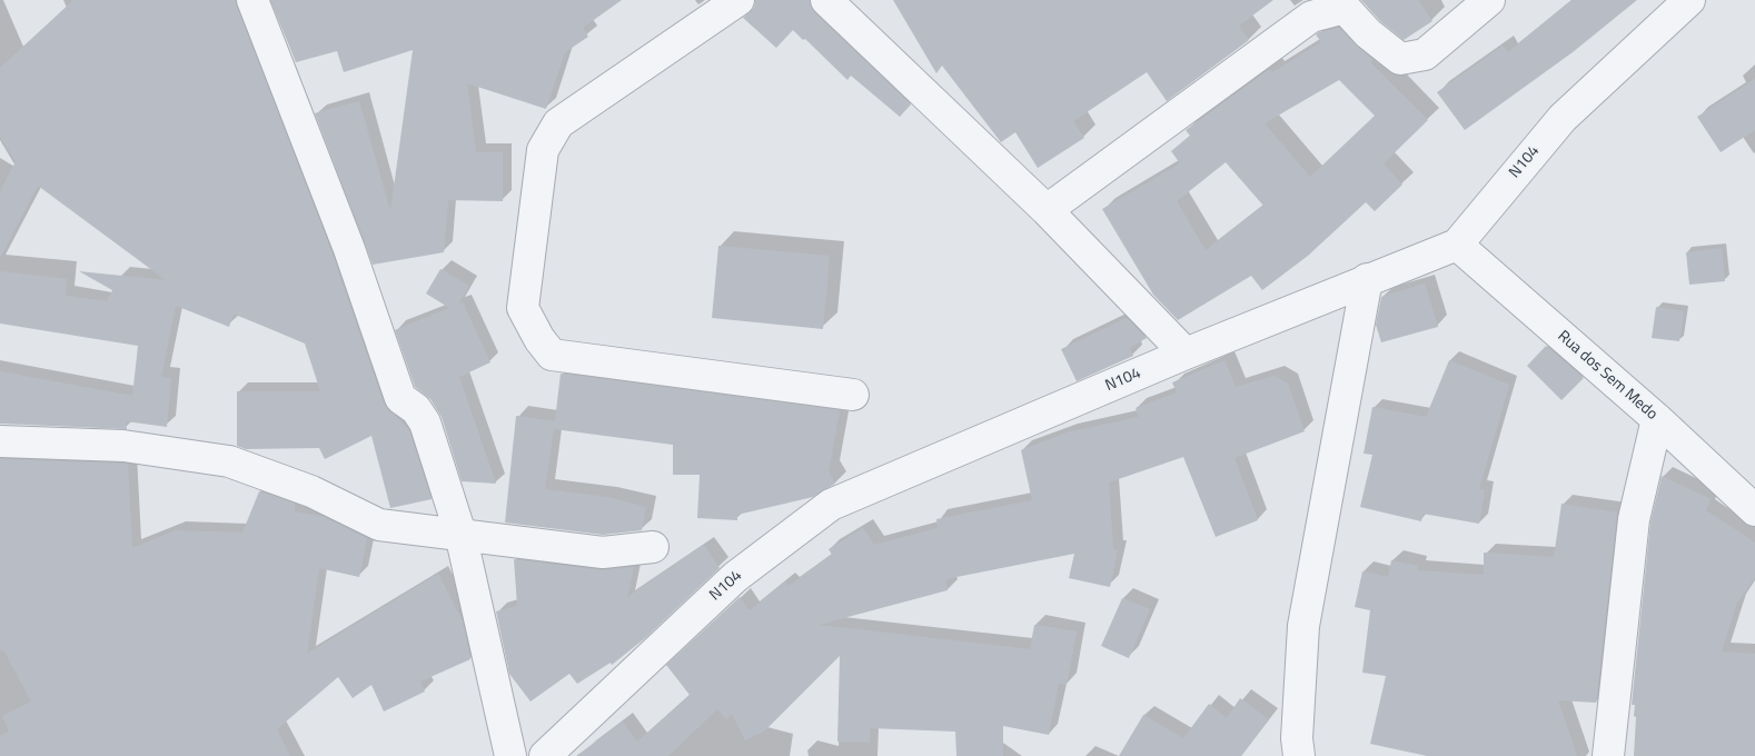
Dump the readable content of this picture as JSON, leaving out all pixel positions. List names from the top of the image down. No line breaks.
{"streets":{"street":["N104","Rua dos Sem Medo"]},"crossings":[["N104","Rua dos Sem Medo"]]}
